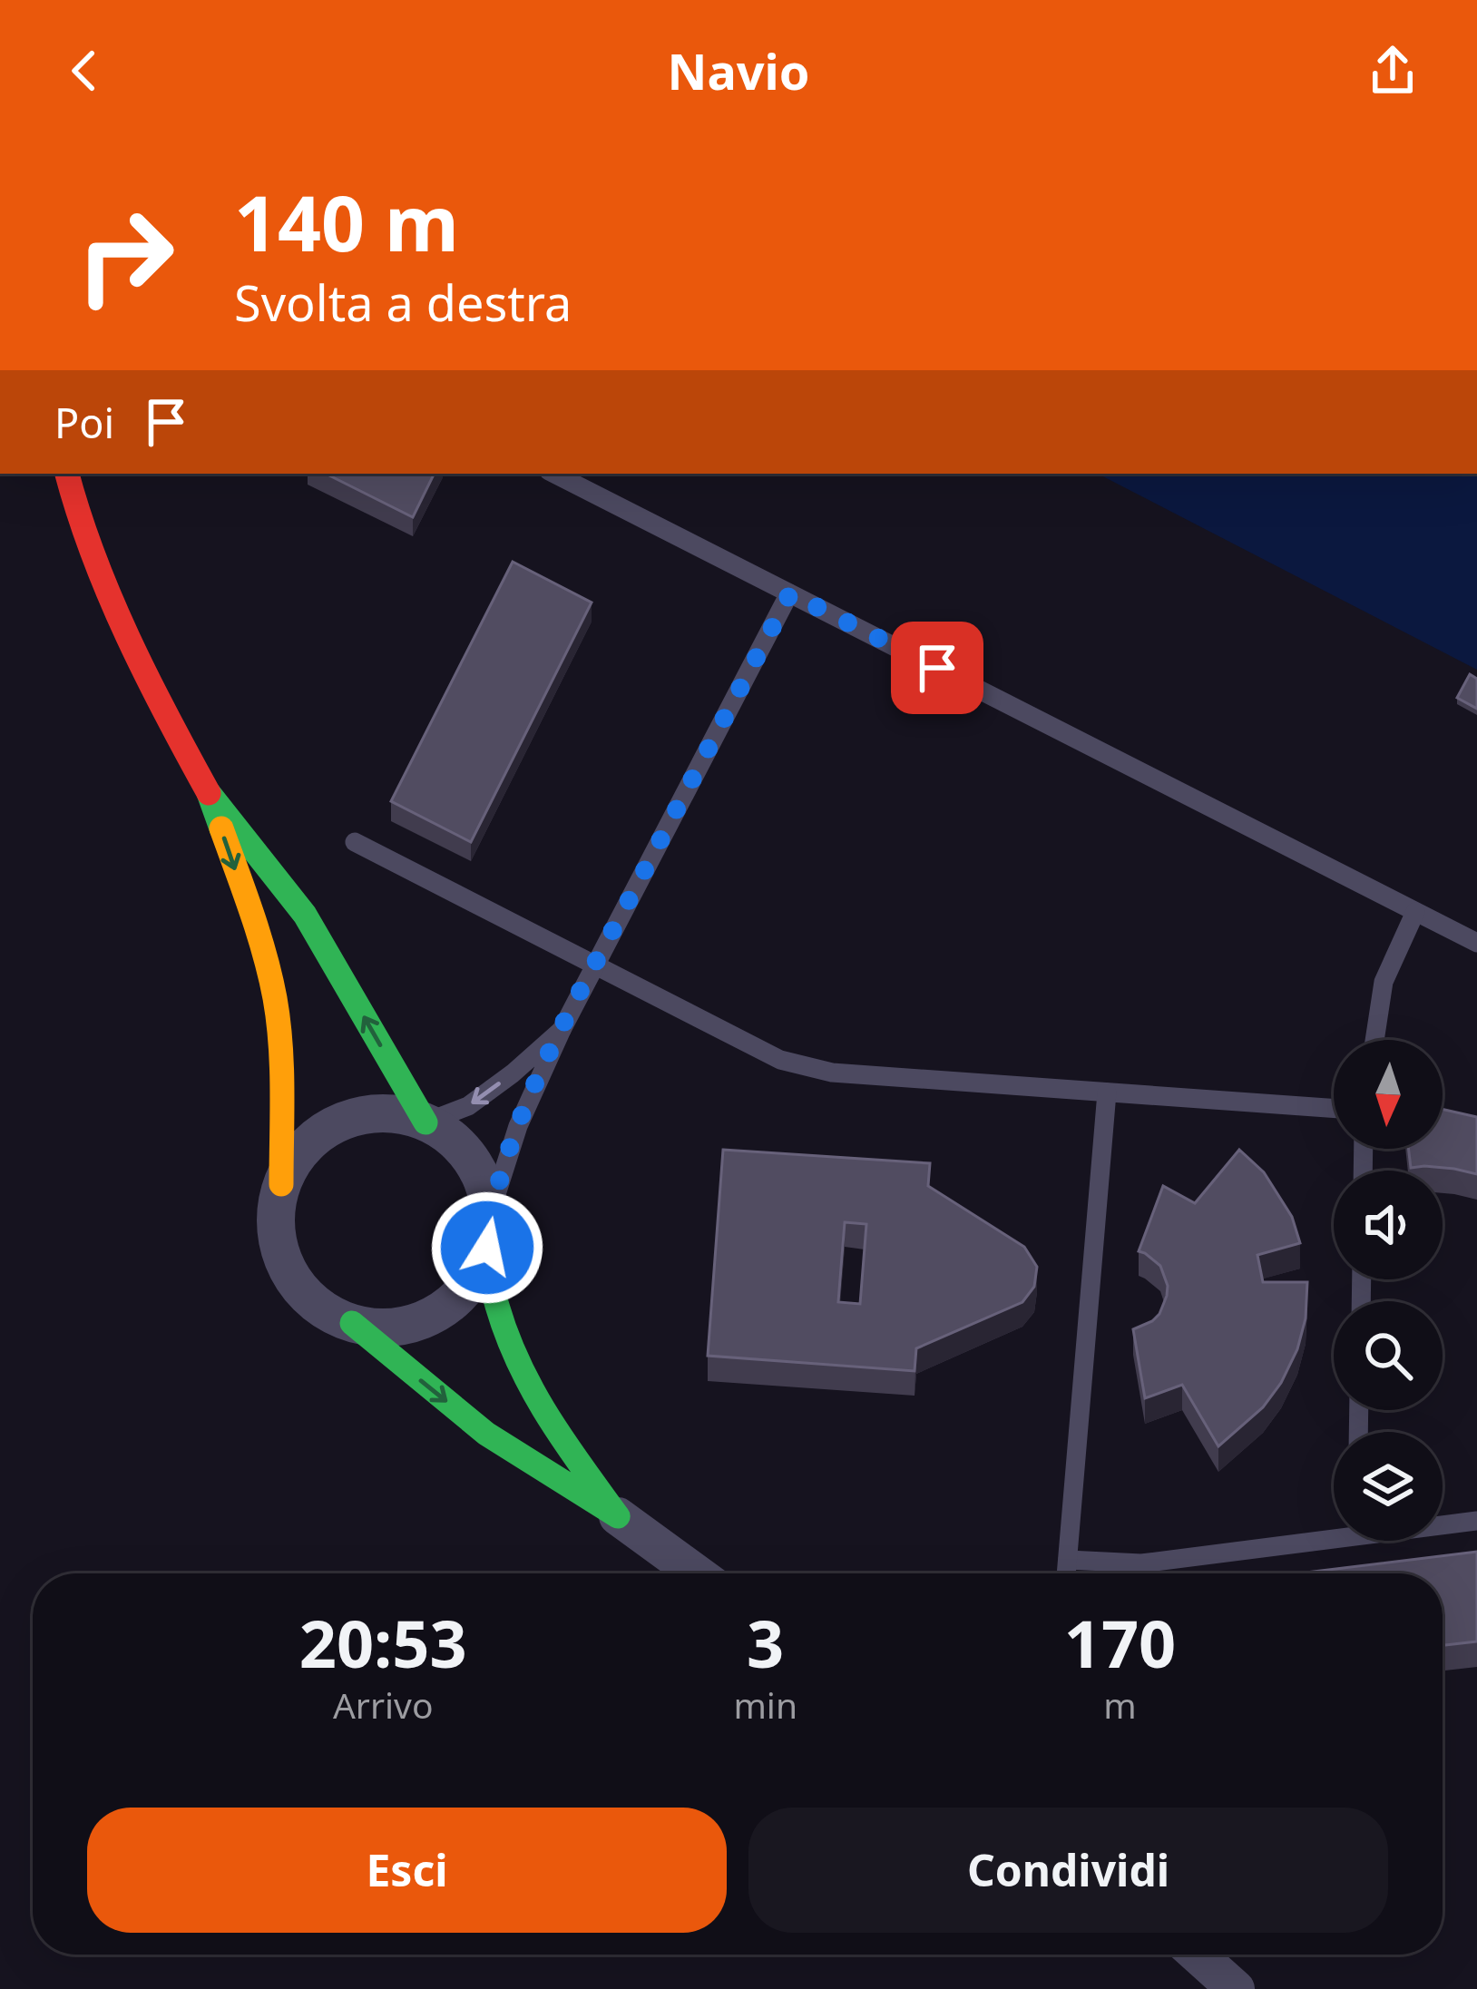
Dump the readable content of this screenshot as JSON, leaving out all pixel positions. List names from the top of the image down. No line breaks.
{"north":"bottom","page":{"header":"Navio","turn":["140 m","Svolta a destra"],"then":"Poi","eta":["20:53","Arrivo","3","min","170","m"],"buttons":["Esci","Condividi"]}}
